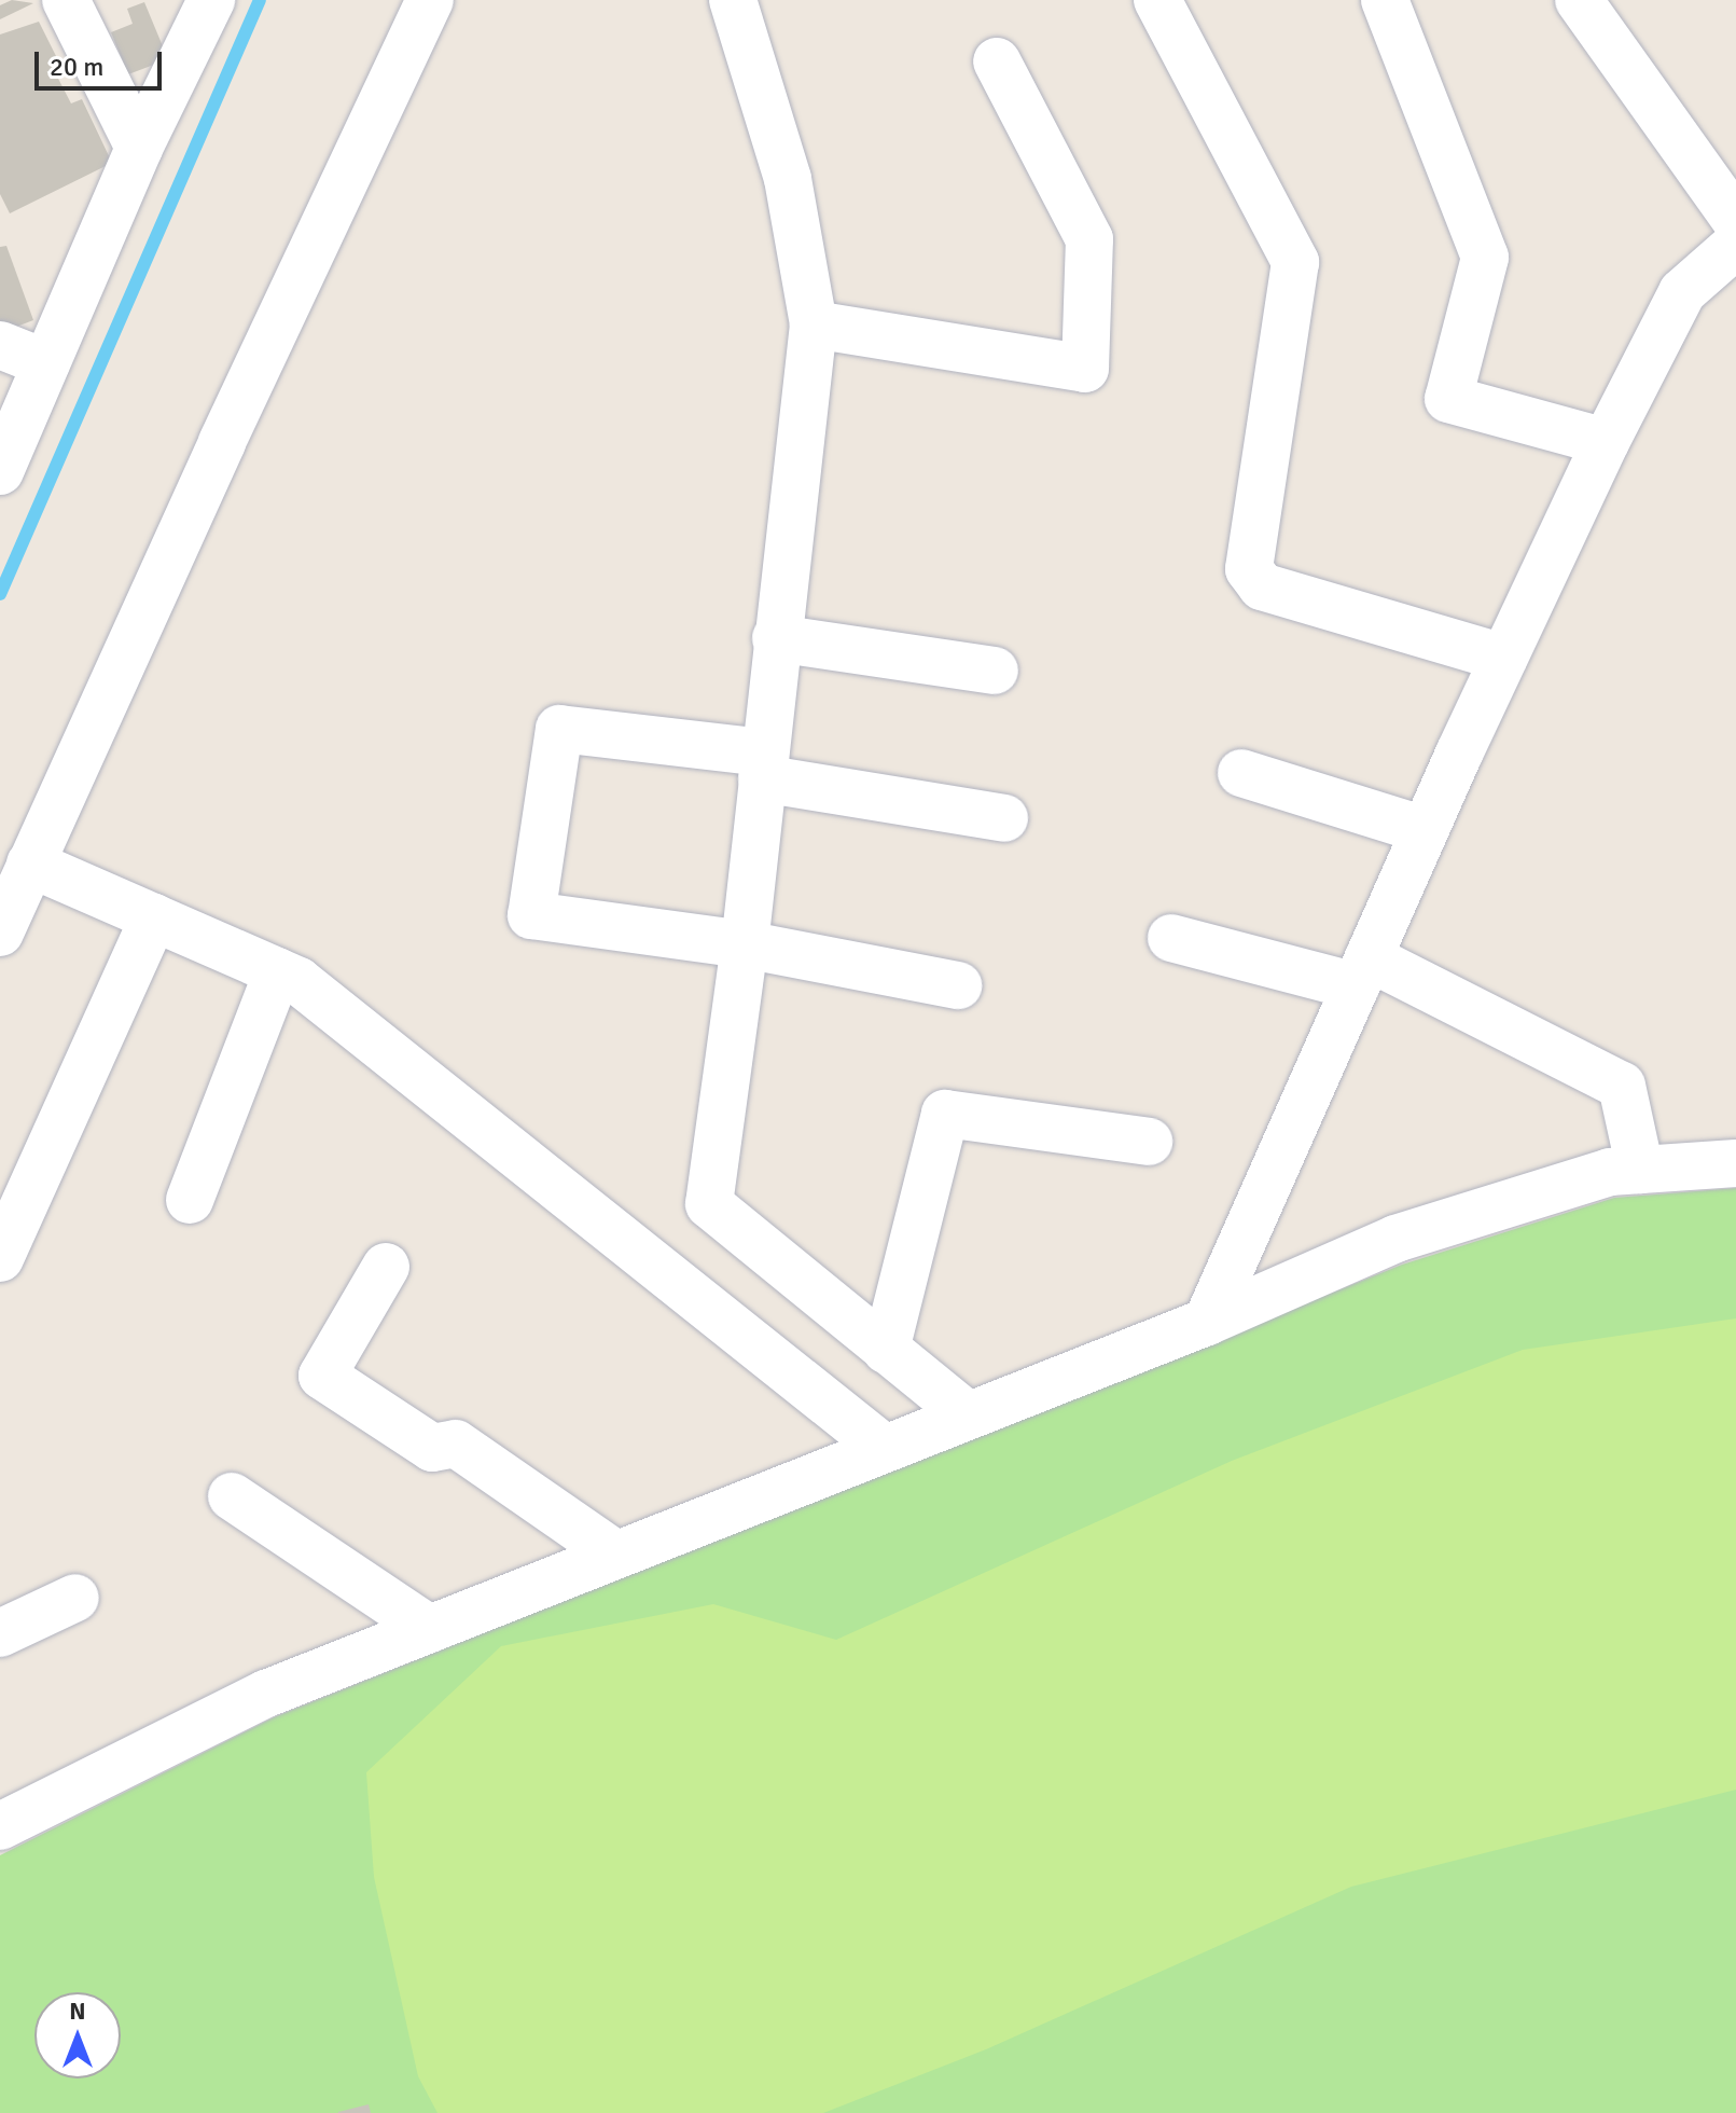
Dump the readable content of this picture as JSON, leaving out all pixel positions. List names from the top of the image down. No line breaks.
{"scale_bar":"20 m","north":"top"}
